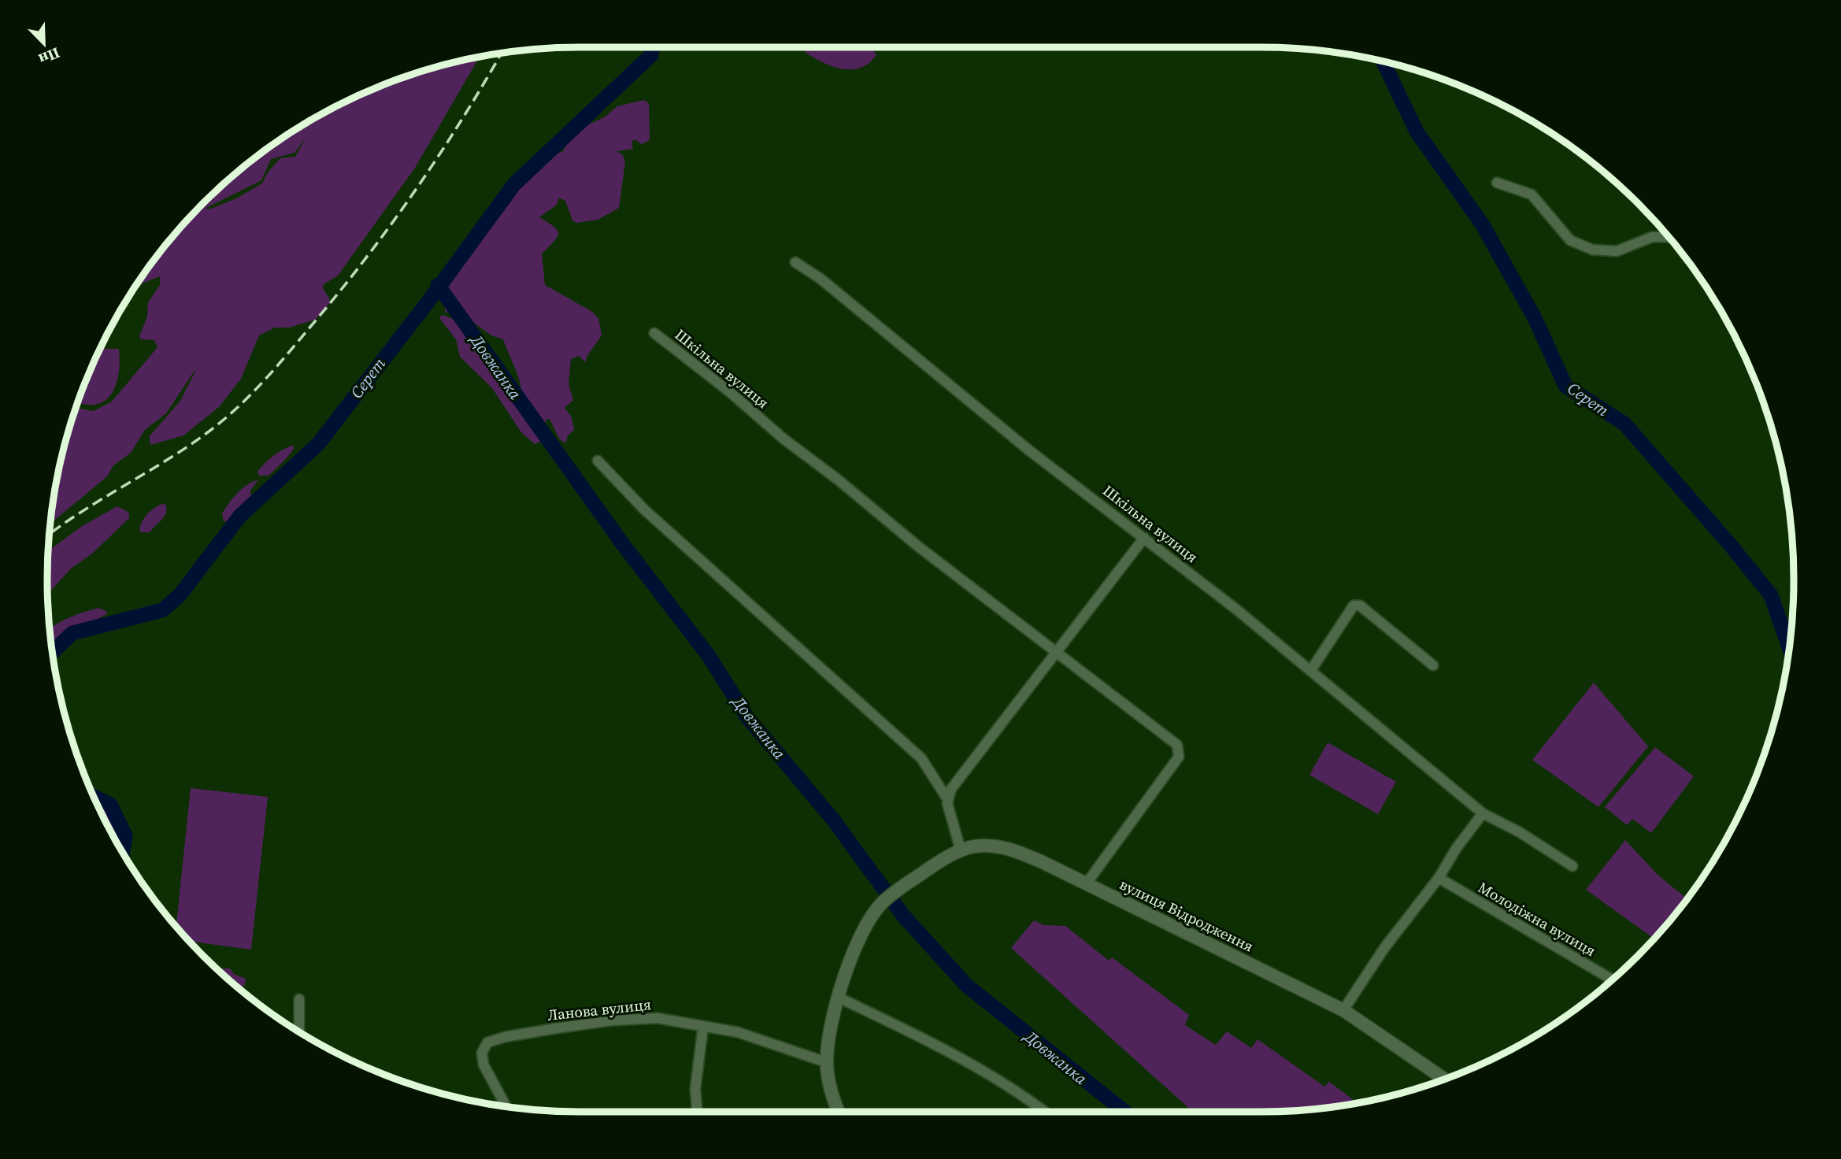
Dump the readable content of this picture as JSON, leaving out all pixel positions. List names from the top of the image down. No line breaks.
{"streets":{"street":["Шкільна вулиця","вулиця Відродження","Молодіжна вулиця","Ланова вулиця"]},"crossings":[["Шкільна вулиця","вулиця Відродження"],["вулиця Відродження","Ланова вулиця"]],"water":["Довжанка","Серет"],"north":"bottom right"}
